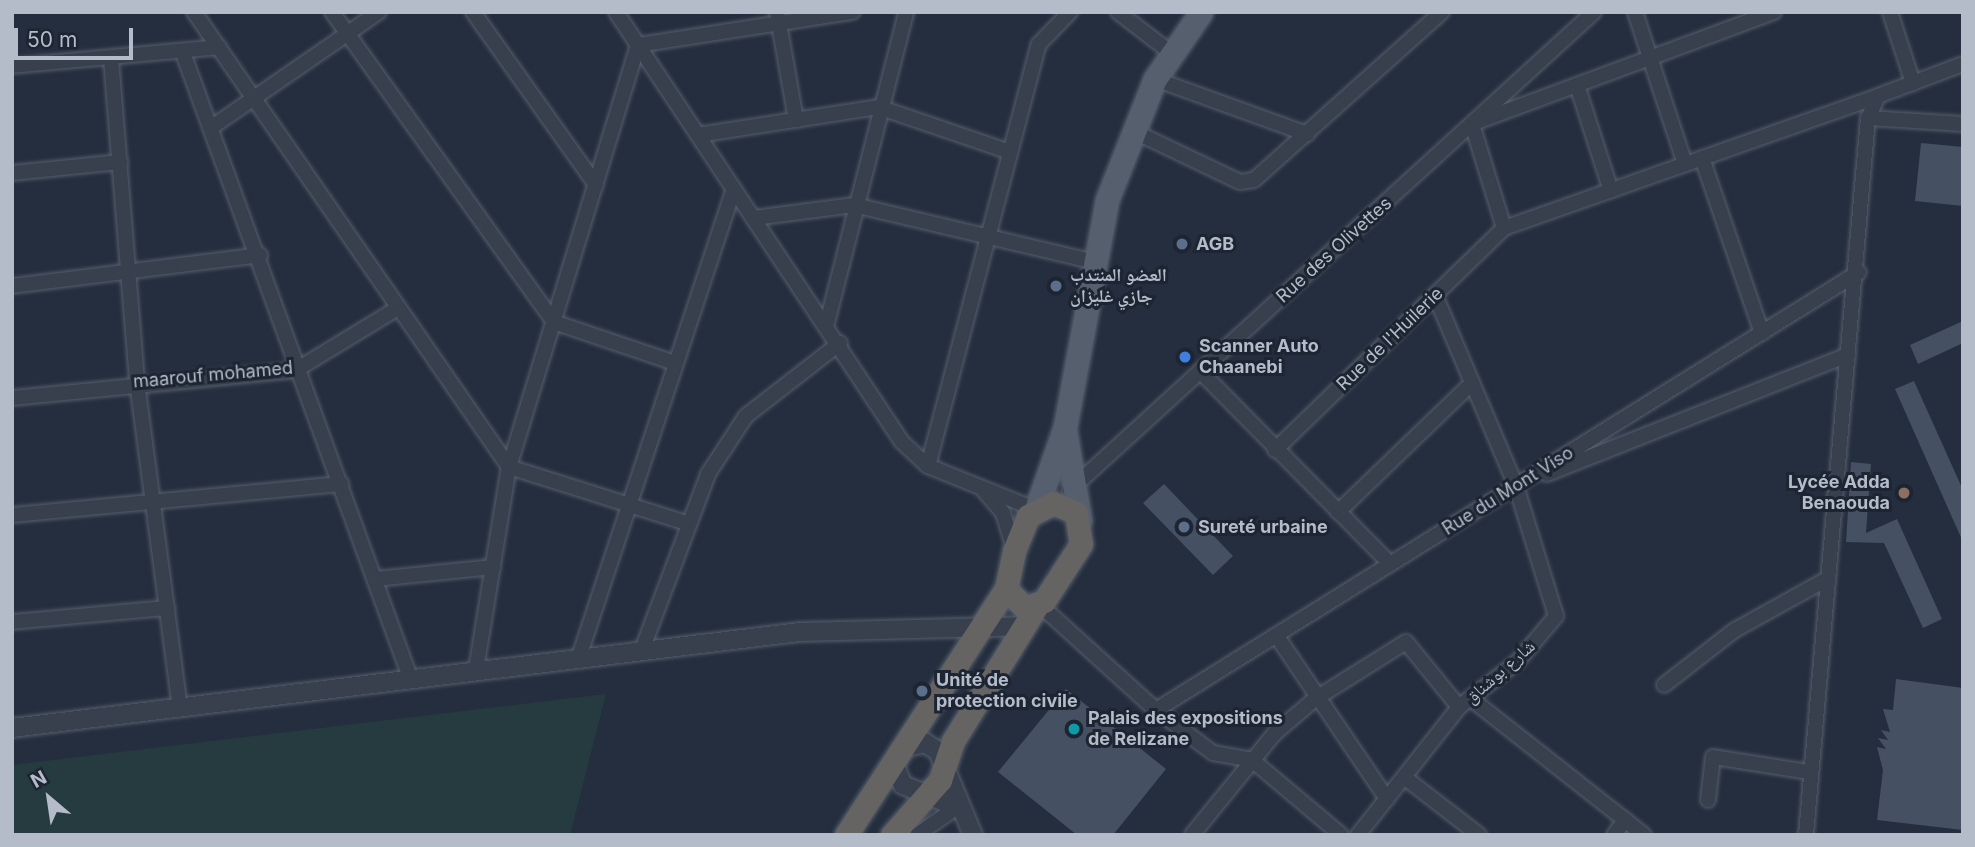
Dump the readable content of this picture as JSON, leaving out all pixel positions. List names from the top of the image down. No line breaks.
{"streets":{"street":["Rue des Olivettes","Rue de l'Huilerie","maarouf mohamed","Rue du Mont Viso","شارع بوشناق"]},"crossings":[["Rue du Mont Viso","شارع بوشناق"]],"places":["AGB","العضو المنتدب جازي غليزان","Scanner Auto Chaanebi","Lycée Adda Benaouda","Sureté urbaine","Unité de protection civile","Palais des expositions de Relizane"],"scale_bar":"50 m","north":"top left"}
